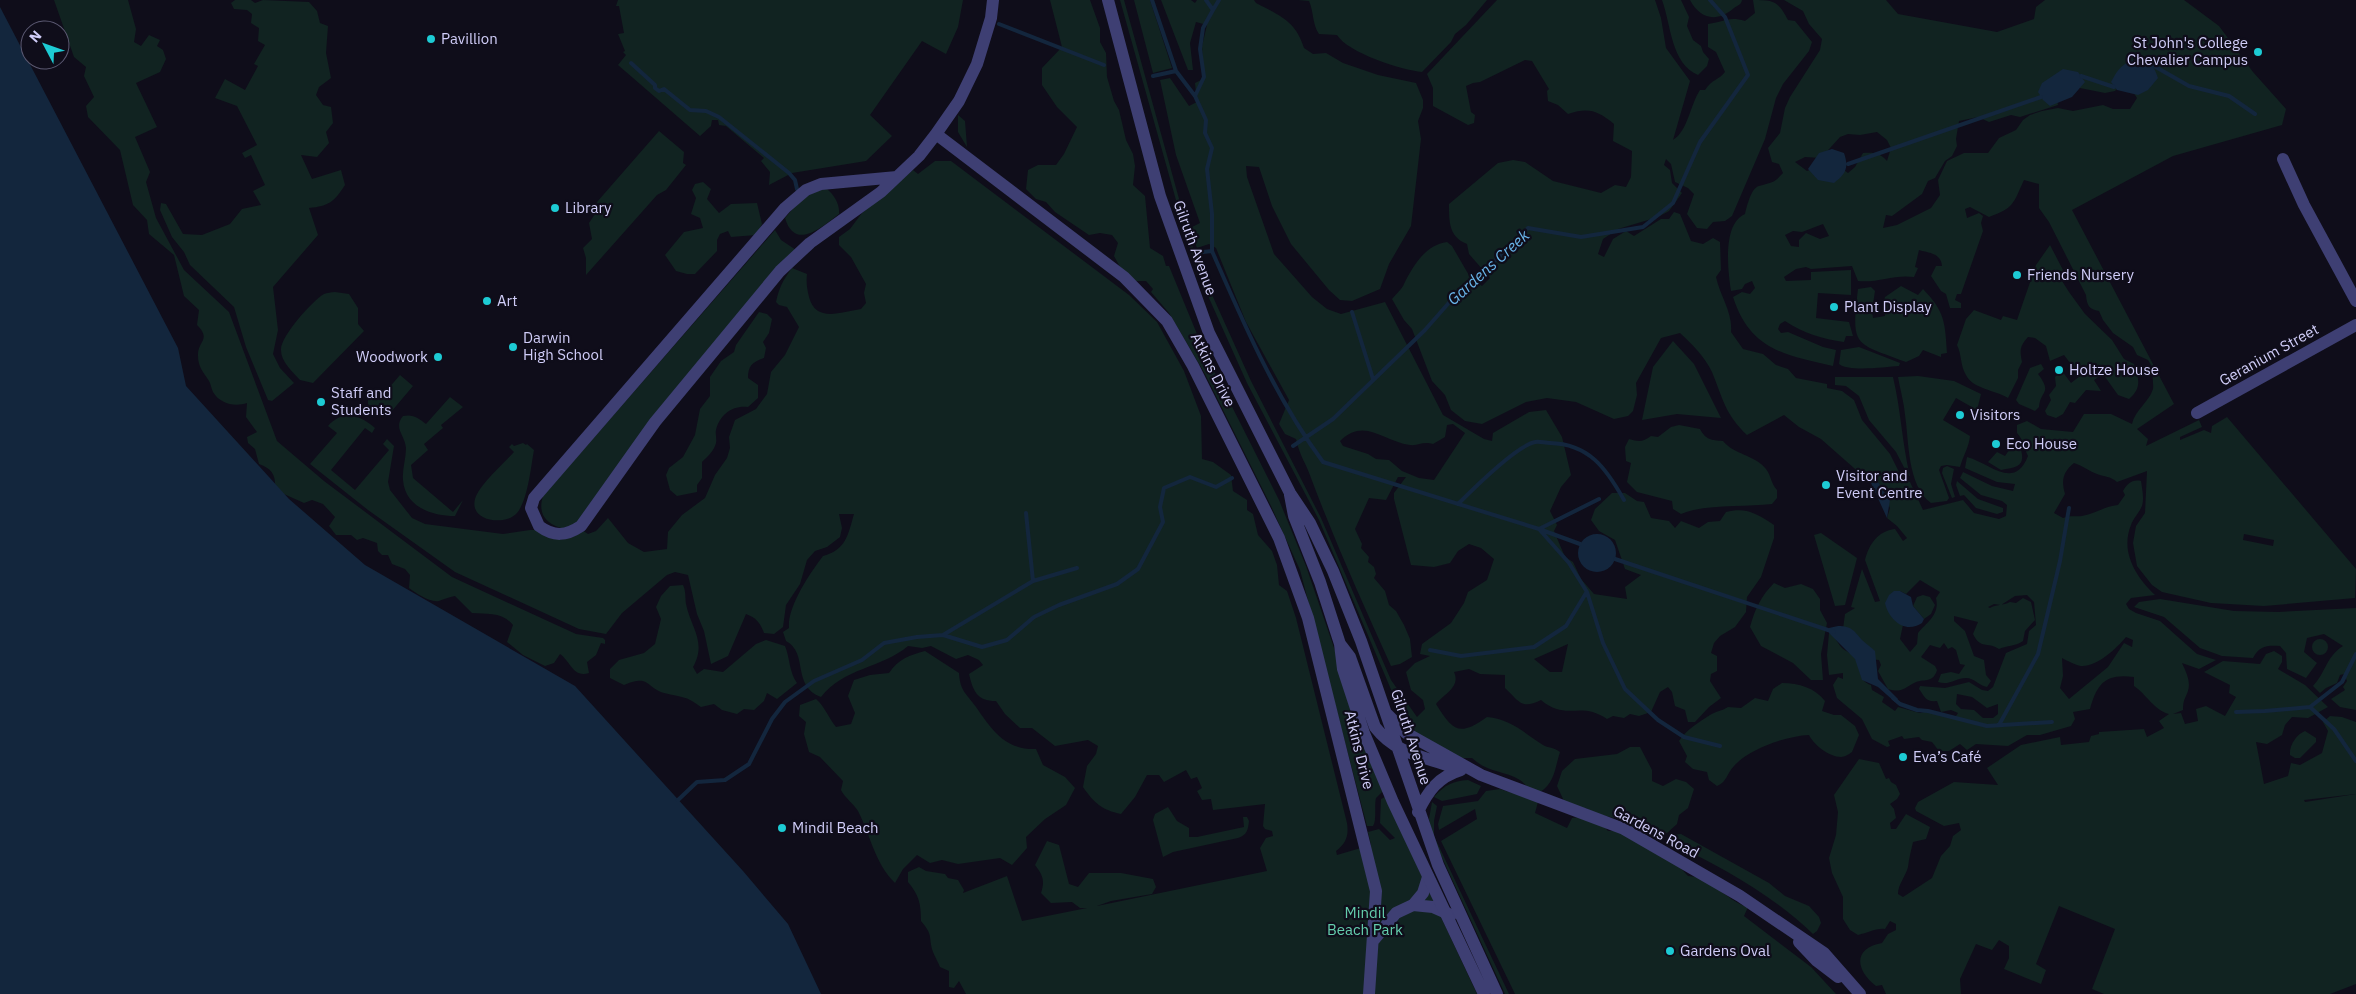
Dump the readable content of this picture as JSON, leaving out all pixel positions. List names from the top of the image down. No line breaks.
{"streets":{"street":["Gilruth Avenue","Geranium Street","Atkins Drive","Gardens Road"]},"crossings":[["Gilruth Avenue","Gardens Road"]],"water":["Gardens Creek"],"parks":["Mindil Beach Park"],"places":["Pavillion","St John's College Chevalier Campus","Library","Friends Nursery","Art","Plant Display","Darwin High School","Woodwork","Holtze House","Staff and Students","Visitors","Eco House","Visitor and Event Centre","Eva’s Café","Mindil Beach","Gardens Oval"],"north":"top left"}
